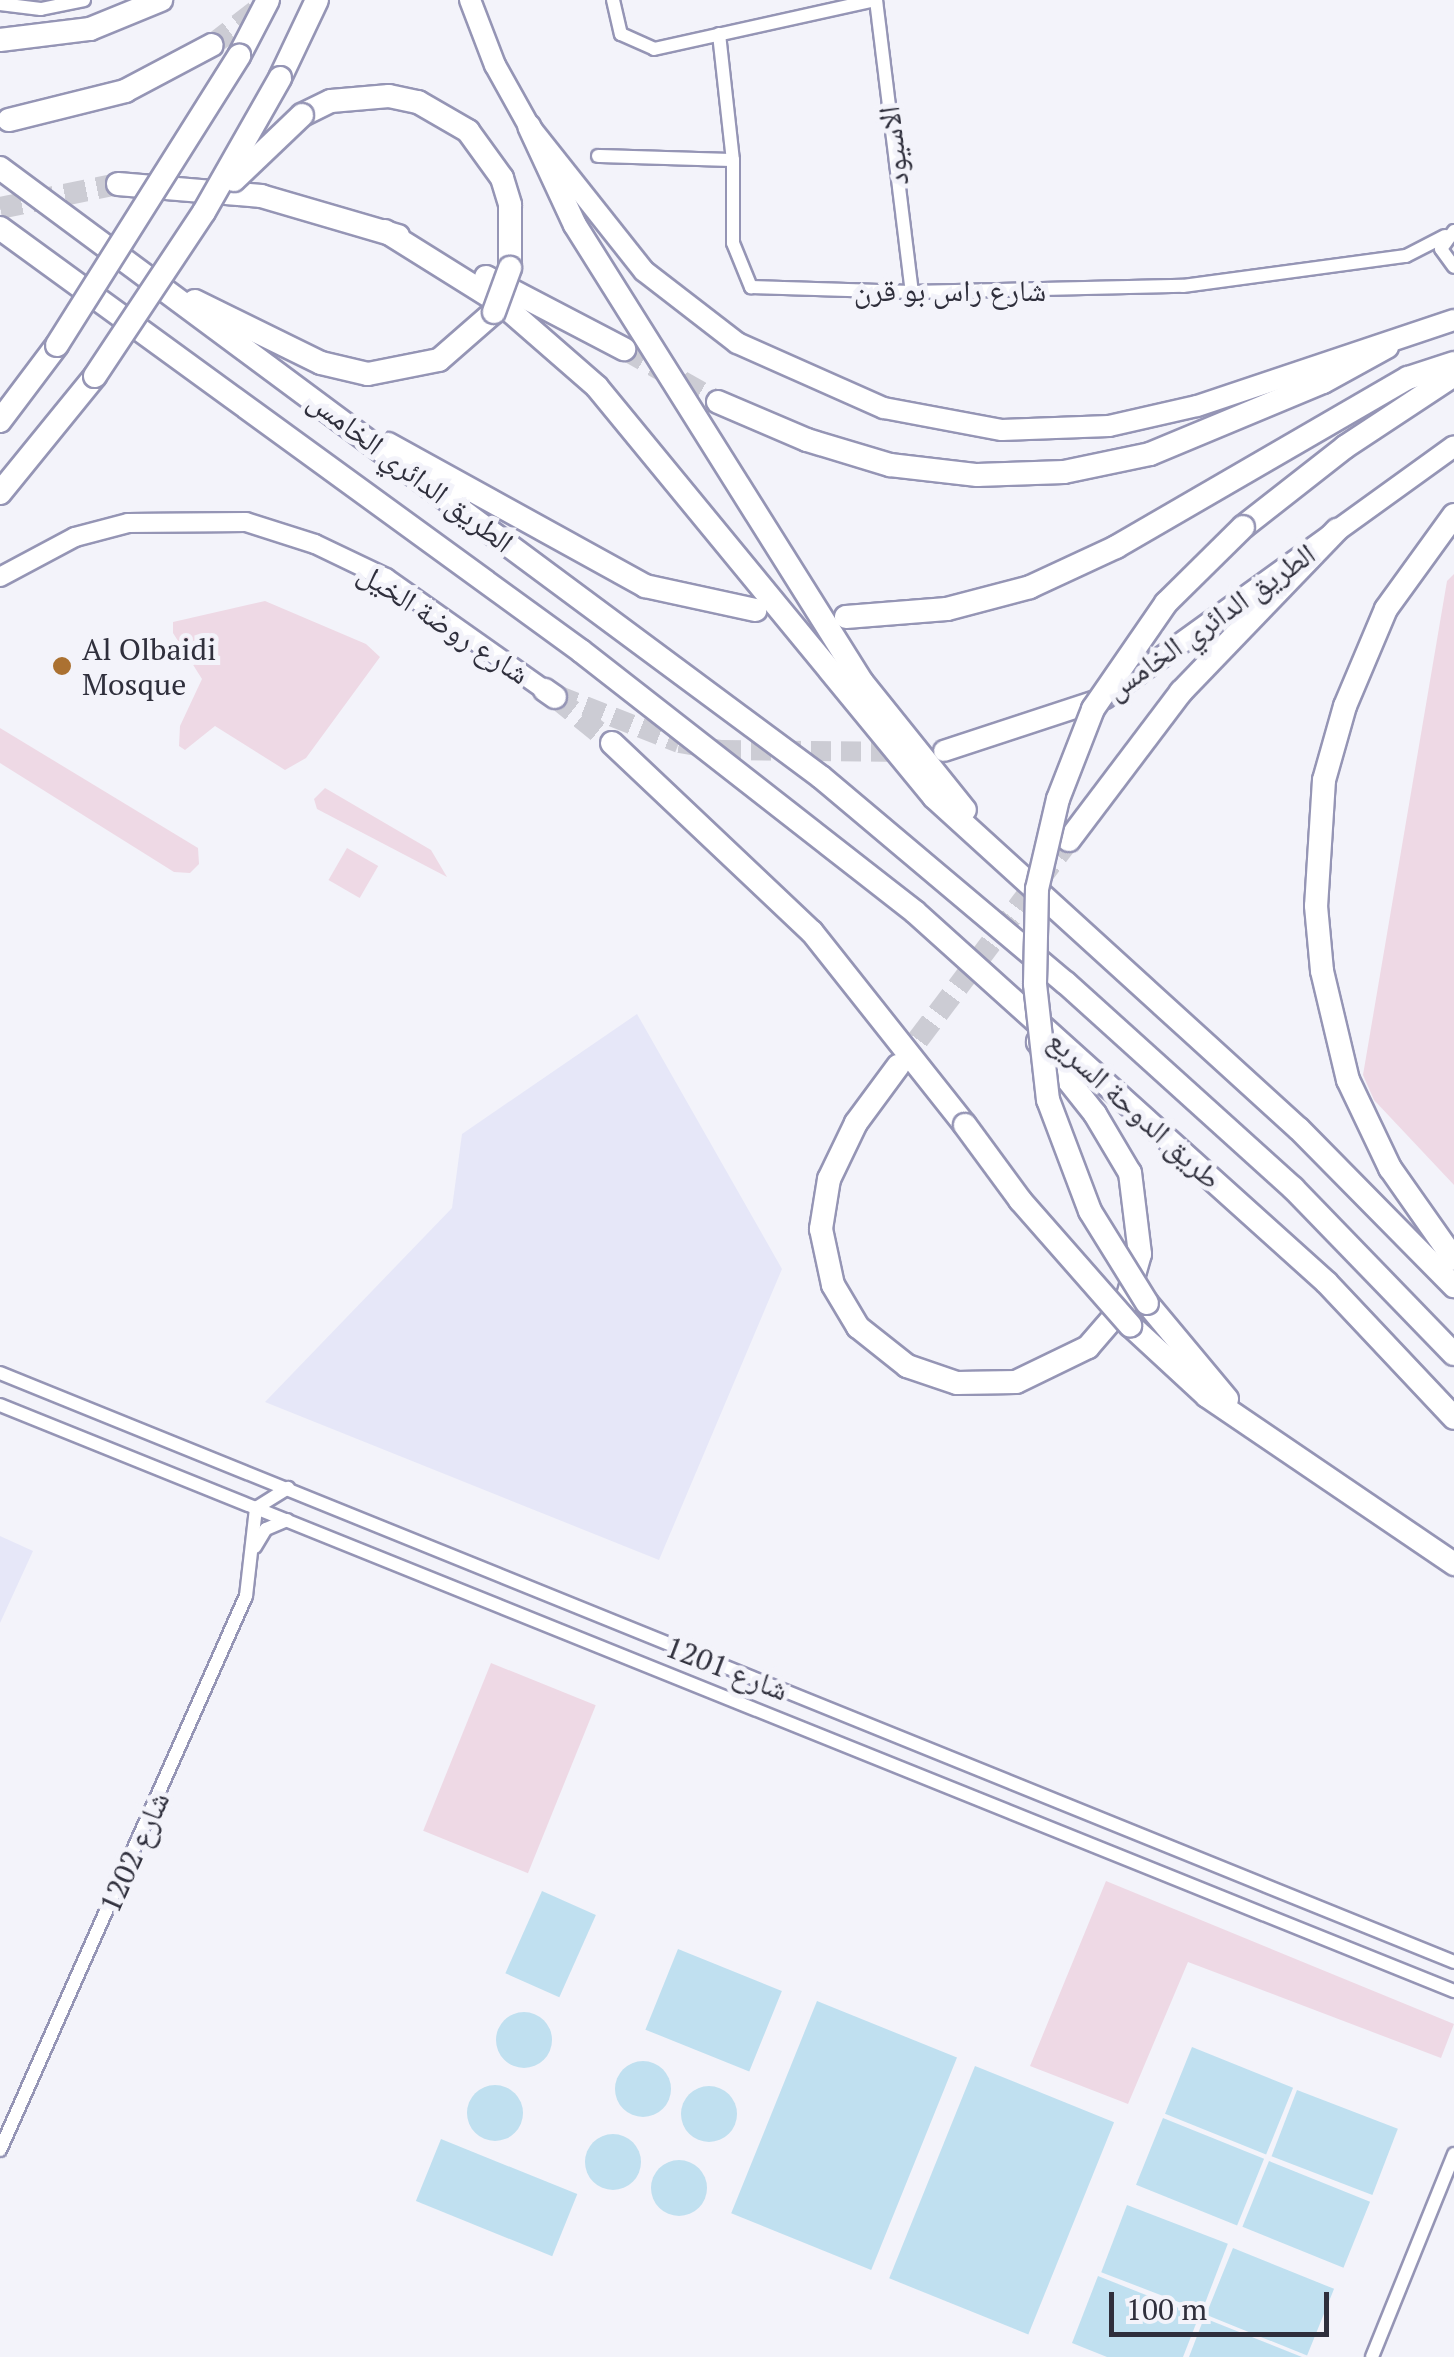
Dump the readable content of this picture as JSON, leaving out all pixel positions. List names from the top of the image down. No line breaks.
{"streets":{"highway":["الطريق الدائري الخامس","طريق الدوحة السريع"],"street":["الاسيود","شارع راس بو قرن","شارع روضة الخيل","شارع 1201","شارع 1202"]},"crossings":[["الاسيود","شارع راس بو قرن"],["الطريق الدائري الخامس","طريق الدوحة السريع"],["شارع 1201","شارع 1202"]],"places":["Al Olbaidi Mosque"],"scale_bar":"100 m"}
